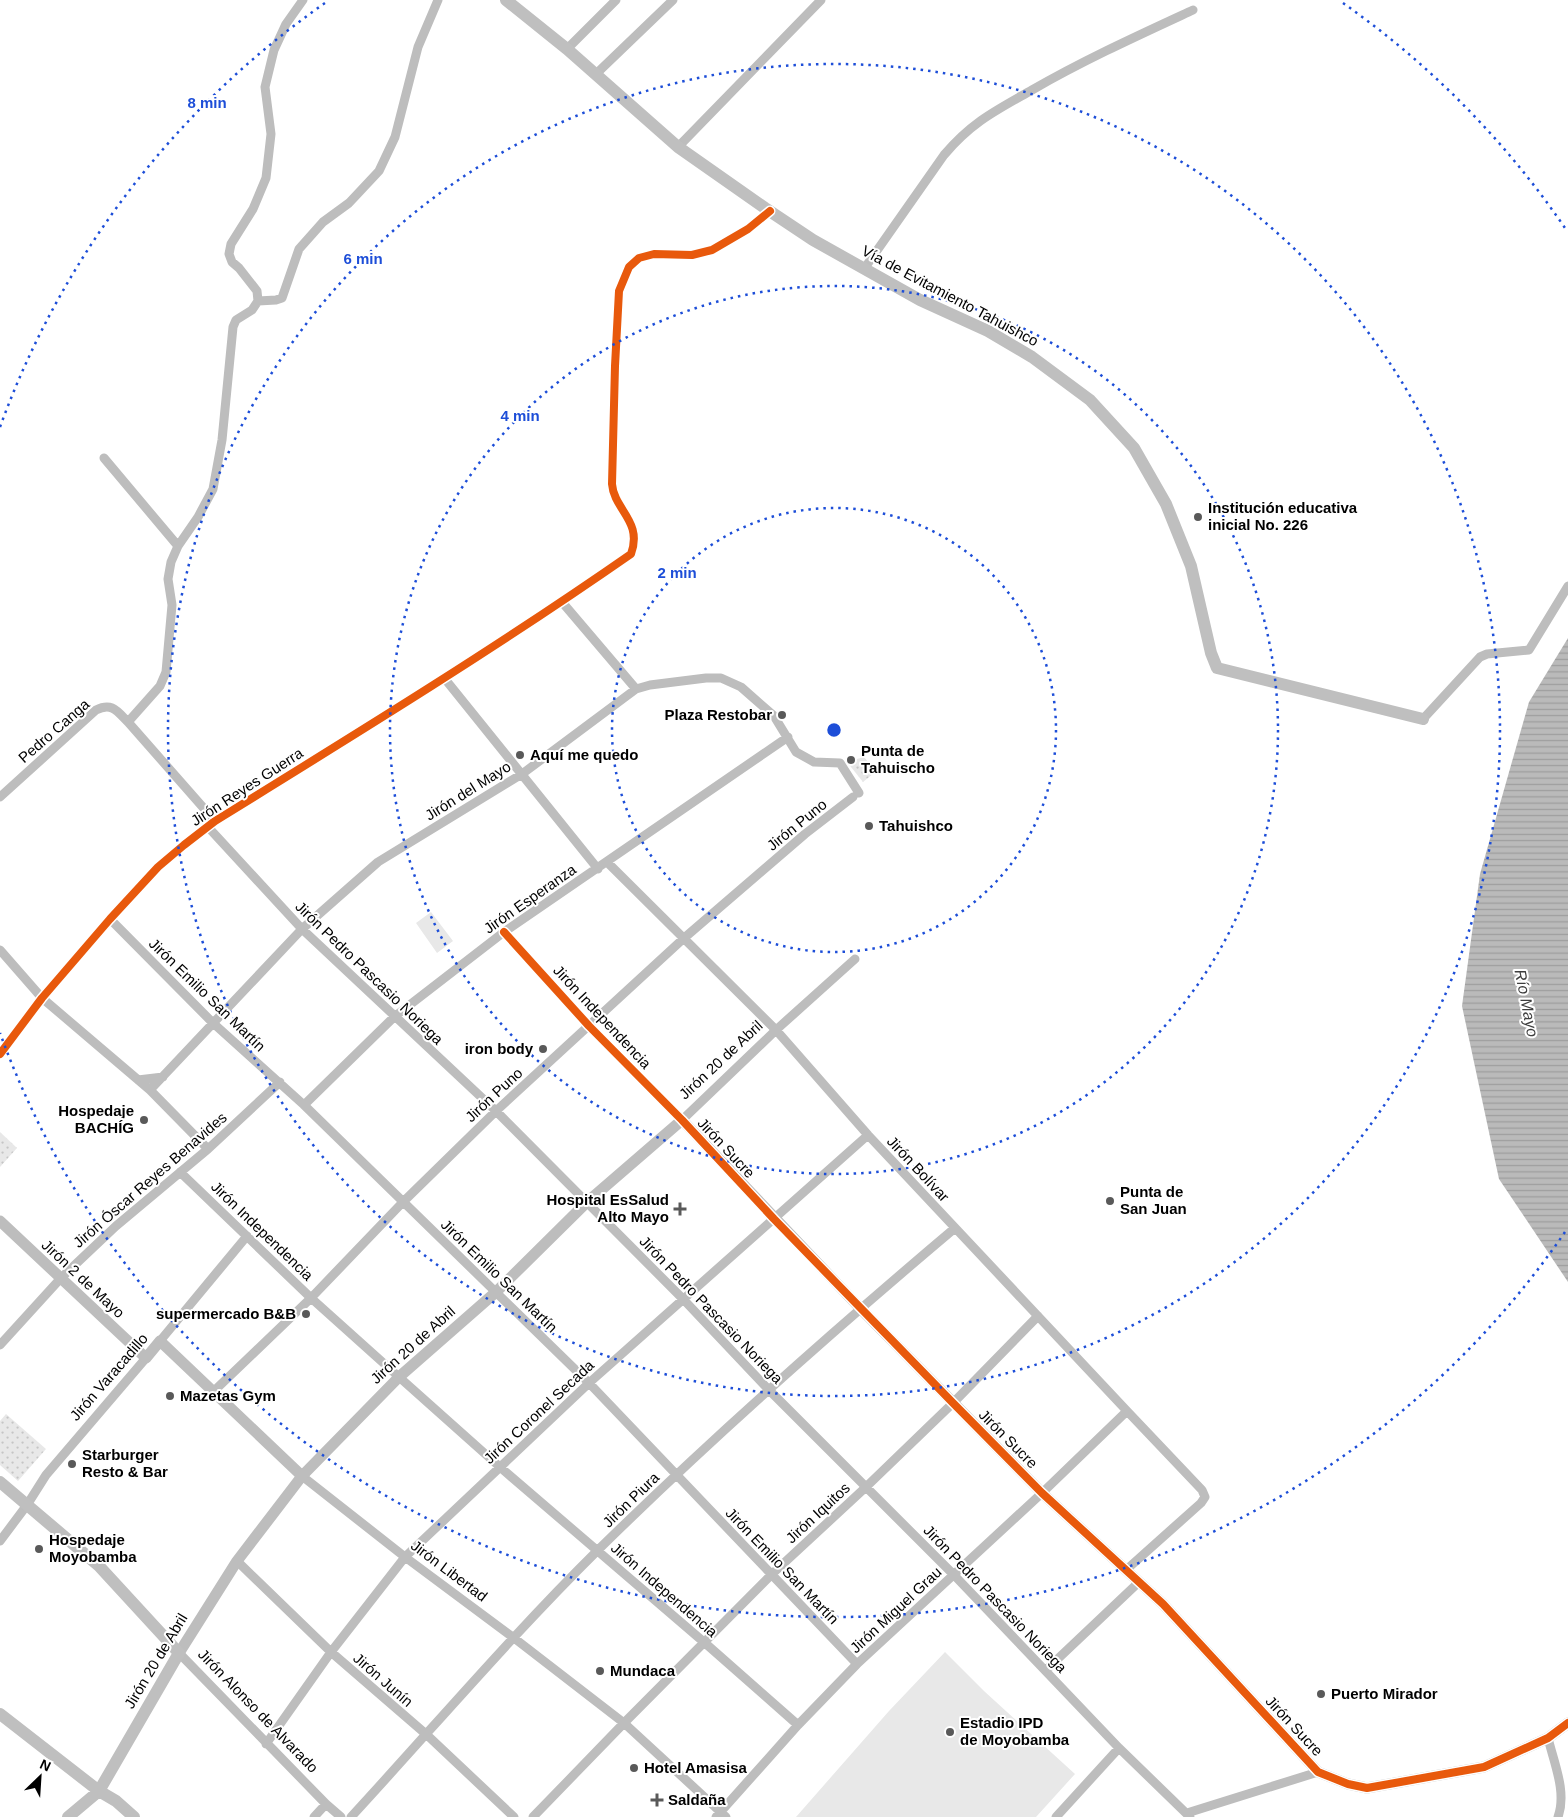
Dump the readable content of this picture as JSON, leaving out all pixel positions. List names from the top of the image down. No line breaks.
{"streets":{"main road":["Vía de Evitamiento Tahuishco","Jirón 20 de Abril","Jirón Alonso de Alvarado"],"street":["Pedro Canga","Jirón Reyes Guerra","Jirón del Mayo","Jirón Puno","Jirón Esperanza","Jirón Pedro Pascasio Noriega","Jirón Emilio San Martín","Jirón Independencia","Jirón Sucre","Jirón Bolívar","Jirón Óscar Reyes Benavides","Jirón 2 de Mayo","Jirón Varacadillo","Jirón Coronel Secada","Jirón Piura","Jirón Iquitos","Jirón Libertad","Jirón Miguel Grau","Jirón Junín"]},"crossings":[["Vía de Evitamiento Tahuishco","Jirón Reyes Guerra"],["Pedro Canga","Jirón Pedro Pascasio Noriega"],["Jirón Reyes Guerra","Jirón Pedro Pascasio Noriega"],["Jirón Reyes Guerra","Jirón Emilio San Martín"],["Jirón del Mayo","Jirón Puno"],["Jirón del Mayo","Jirón Esperanza"],["Jirón del Mayo","Jirón Pedro Pascasio Noriega"],["Jirón del Mayo","Jirón Emilio San Martín"],["Jirón Puno","Jirón Pedro Pascasio Noriega"],["Jirón Puno","Jirón Emilio San Martín"],["Jirón Puno","Jirón Independencia"],["Jirón Puno","Jirón Bolívar"],["Jirón Puno","Jirón Libertad"],["Jirón Esperanza","Jirón Pedro Pascasio Noriega"],["Jirón Esperanza","Jirón Emilio San Martín"],["Jirón Esperanza","Jirón Independencia"],["Jirón Esperanza","Jirón Bolívar"],["Jirón Pedro Pascasio Noriega","Jirón 20 de Abril"],["Jirón Pedro Pascasio Noriega","Jirón Coronel Secada"],["Jirón Pedro Pascasio Noriega","Jirón Piura"],["Jirón Pedro Pascasio Noriega","Jirón Iquitos"],["Jirón Pedro Pascasio Noriega","Jirón Miguel Grau"],["Jirón Emilio San Martín","Jirón 20 de Abril"],["Jirón Emilio San Martín","Jirón Óscar Reyes Benavides"],["Jirón Emilio San Martín","Jirón Coronel Secada"],["Jirón Emilio San Martín","Jirón Piura"],["Jirón Emilio San Martín","Jirón Iquitos"],["Jirón Emilio San Martín","Jirón Miguel Grau"],["Jirón Independencia","Jirón 20 de Abril"],["Jirón Independencia","Jirón Sucre"],["Jirón Independencia","Jirón Óscar Reyes Benavides"],["Jirón Independencia","Jirón Varacadillo"],["Jirón Independencia","Jirón Coronel Secada"],["Jirón Independencia","Jirón Piura"],["Jirón Independencia","Jirón Iquitos"],["Jirón Independencia","Jirón Miguel Grau"],["Jirón 20 de Abril","Jirón Sucre"],["Jirón 20 de Abril","Jirón Bolívar"],["Jirón 20 de Abril","Jirón Libertad"],["Jirón 20 de Abril","Jirón Junín"],["Jirón 20 de Abril","Jirón Alonso de Alvarado"],["Jirón Sucre","Jirón Bolívar"],["Jirón Sucre","Jirón Coronel Secada"],["Jirón Sucre","Jirón Piura"],["Jirón Sucre","Jirón Iquitos"],["Jirón Sucre","Jirón Miguel Grau"],["Jirón Bolívar","Jirón Coronel Secada"],["Jirón Bolívar","Jirón Piura"],["Jirón Bolívar","Jirón Iquitos"],["Jirón Bolívar","Jirón Miguel Grau"],["Jirón Óscar Reyes Benavides","Jirón 2 de Mayo"],["Jirón 2 de Mayo","Jirón Varacadillo"],["Jirón Varacadillo","Jirón Libertad"],["Jirón Varacadillo","Jirón Alonso de Alvarado"],["Jirón Coronel Secada","Jirón Libertad"],["Jirón Coronel Secada","Jirón Junín"],["Jirón Coronel Secada","Jirón Alonso de Alvarado"],["Jirón Piura","Jirón Libertad"],["Jirón Piura","Jirón Junín"],["Jirón Iquitos","Jirón Libertad"],["Jirón Libertad","Jirón Miguel Grau"]],"water":["Río Mayo"],"places":{"other":["Institución educativa inicial No. 226","Plaza Restobar","Aquí me quedo","Punta de Tahuischo","Tahuishco","iron body","Hospedaje BACHÍG","Punta de San Juan","supermercado B&B","Mazetas Gym","Starburger Resto & Bar","Hospedaje Moyobamba","Mundaca","Puerto Mirador","Estadio IPD de Moyobamba","Hotel Amasisa"],"health":["Hospital EsSalud Alto Mayo","Saldaña"]},"north":"top right","rings":["8 min","6 min","4 min","2 min"]}
